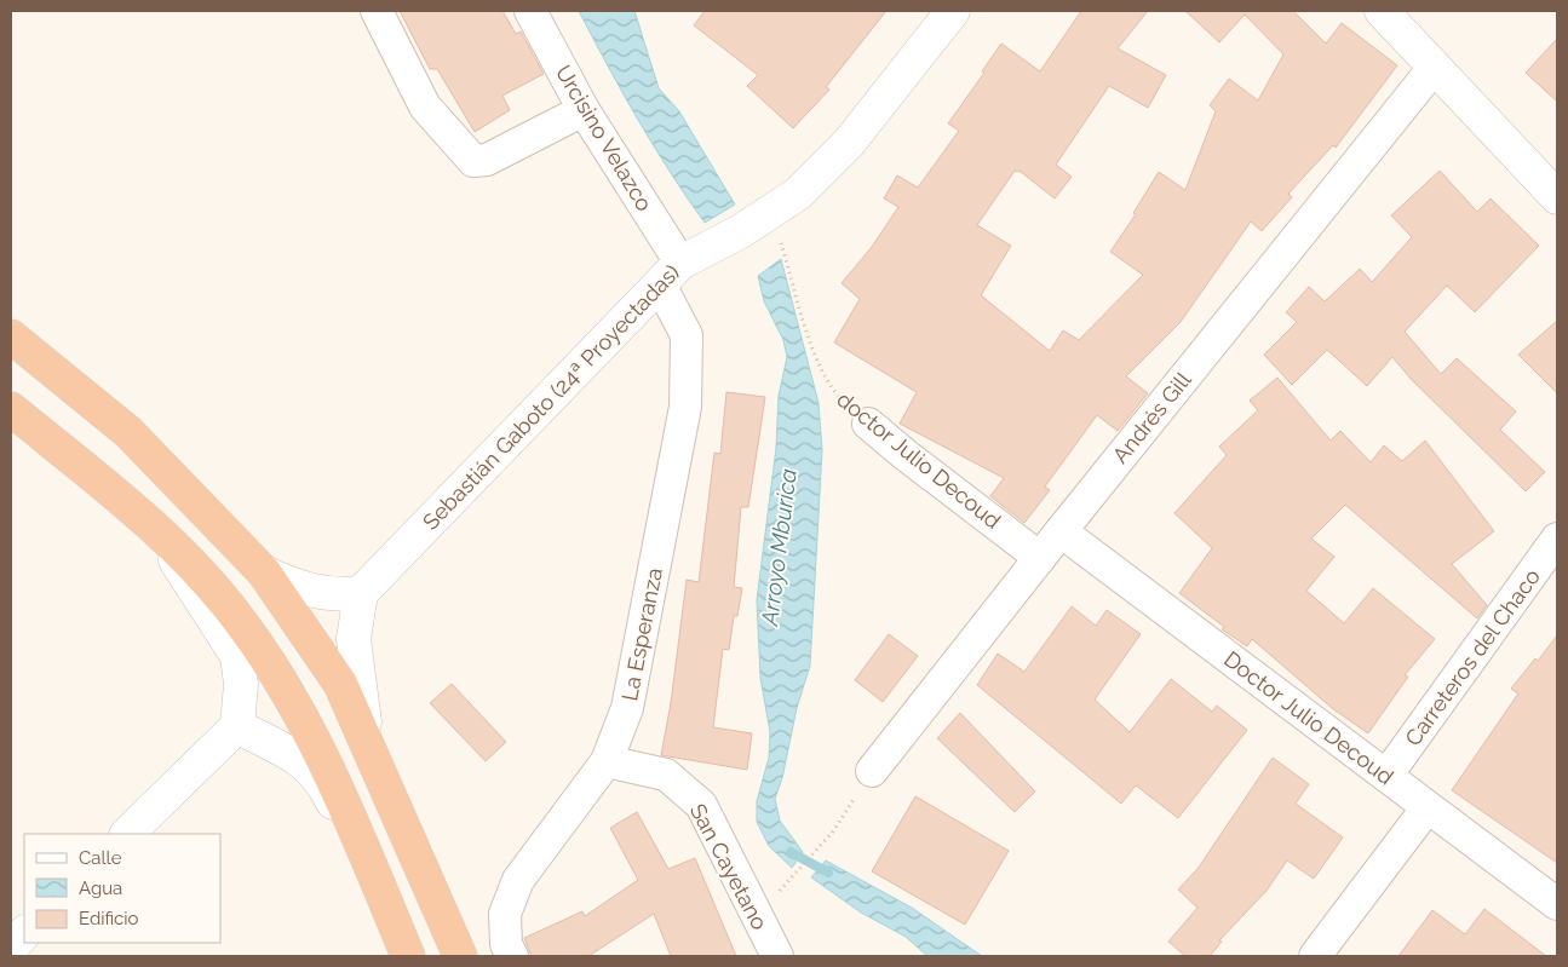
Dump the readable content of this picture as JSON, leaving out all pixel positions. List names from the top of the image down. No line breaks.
{"streets":{"street":["Urcisino Velazco","Sebastián Gaboto (24ª Proyectadas)","Andrés Gill","doctor Julio Decoud","La Esperanza","Carreteros del Chaco","Doctor Julio Decoud","San Cayetano"]},"crossings":[["Urcisino Velazco","Sebastián Gaboto (24ª Proyectadas)"],["Urcisino Velazco","La Esperanza"],["Sebastián Gaboto (24ª Proyectadas)","doctor Julio Decoud"],["Sebastián Gaboto (24ª Proyectadas)","La Esperanza"],["Andrés Gill","doctor Julio Decoud"],["Andrés Gill","Doctor Julio Decoud"],["La Esperanza","San Cayetano"],["Carreteros del Chaco","Doctor Julio Decoud"]],"water":["Arroyo Mburica"],"legend":["Calle","Agua","Edificio"]}
